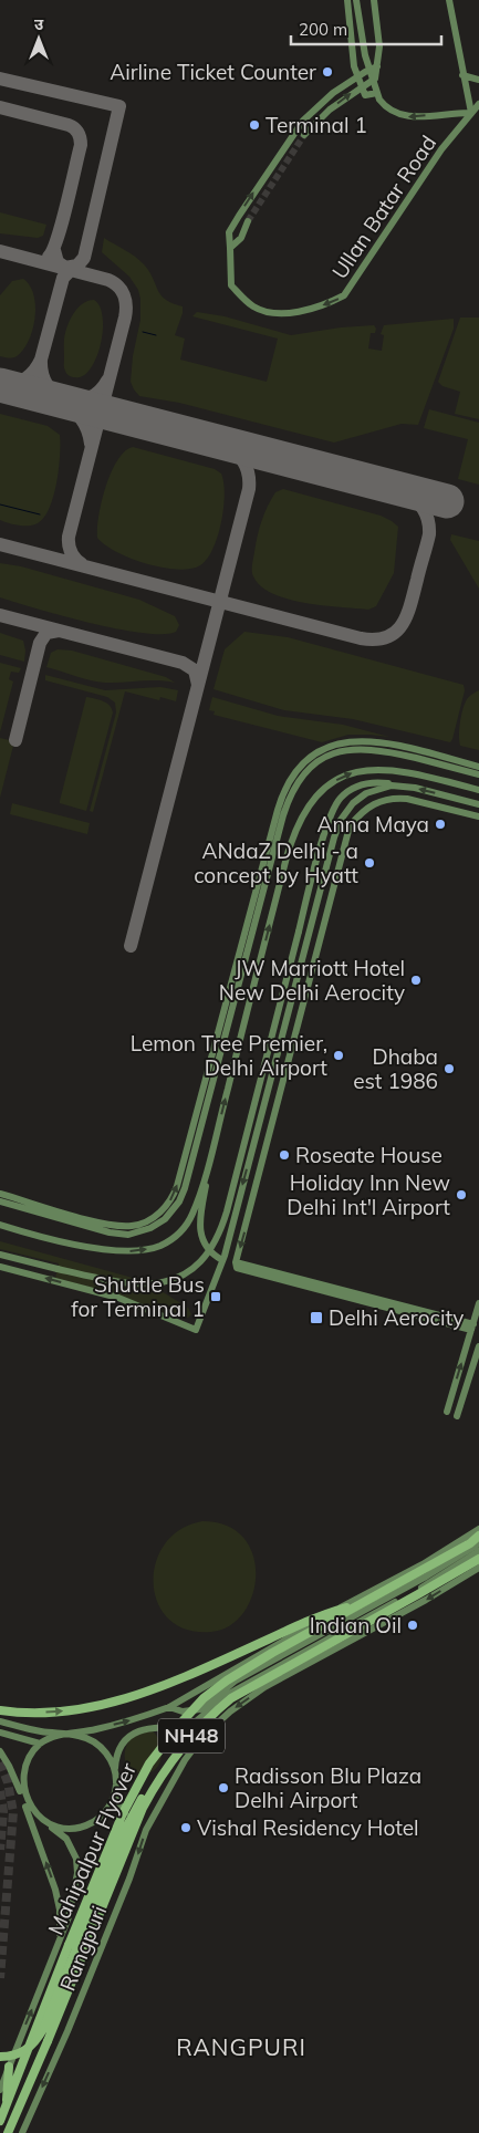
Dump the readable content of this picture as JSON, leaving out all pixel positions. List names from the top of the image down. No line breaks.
{"streets":{"highway":["NH48","Mahipalpur Flyover"],"main road":["Ullan Batar Road","Rangpuri"]},"crossings":[["NH48","Mahipalpur Flyover"]],"districts":["RANGPURI"],"places":{"other":["Airline Ticket Counter","Terminal 1","Anna Maya","ANdaZ Delhi - a concept by Hyatt","JW Marriott Hotel New Delhi Aerocity","Lemon Tree Premier, Delhi Airport","Dhaba est 1986","Roseate House","Holiday Inn New Delhi Int'l Airport","Indian Oil","Radisson Blu Plaza Delhi Airport","Vishal Residency Hotel"],"transit":["Shuttle Bus for Terminal 1","Delhi Aerocity"]},"scale_bar":"200 m","north":"top"}
